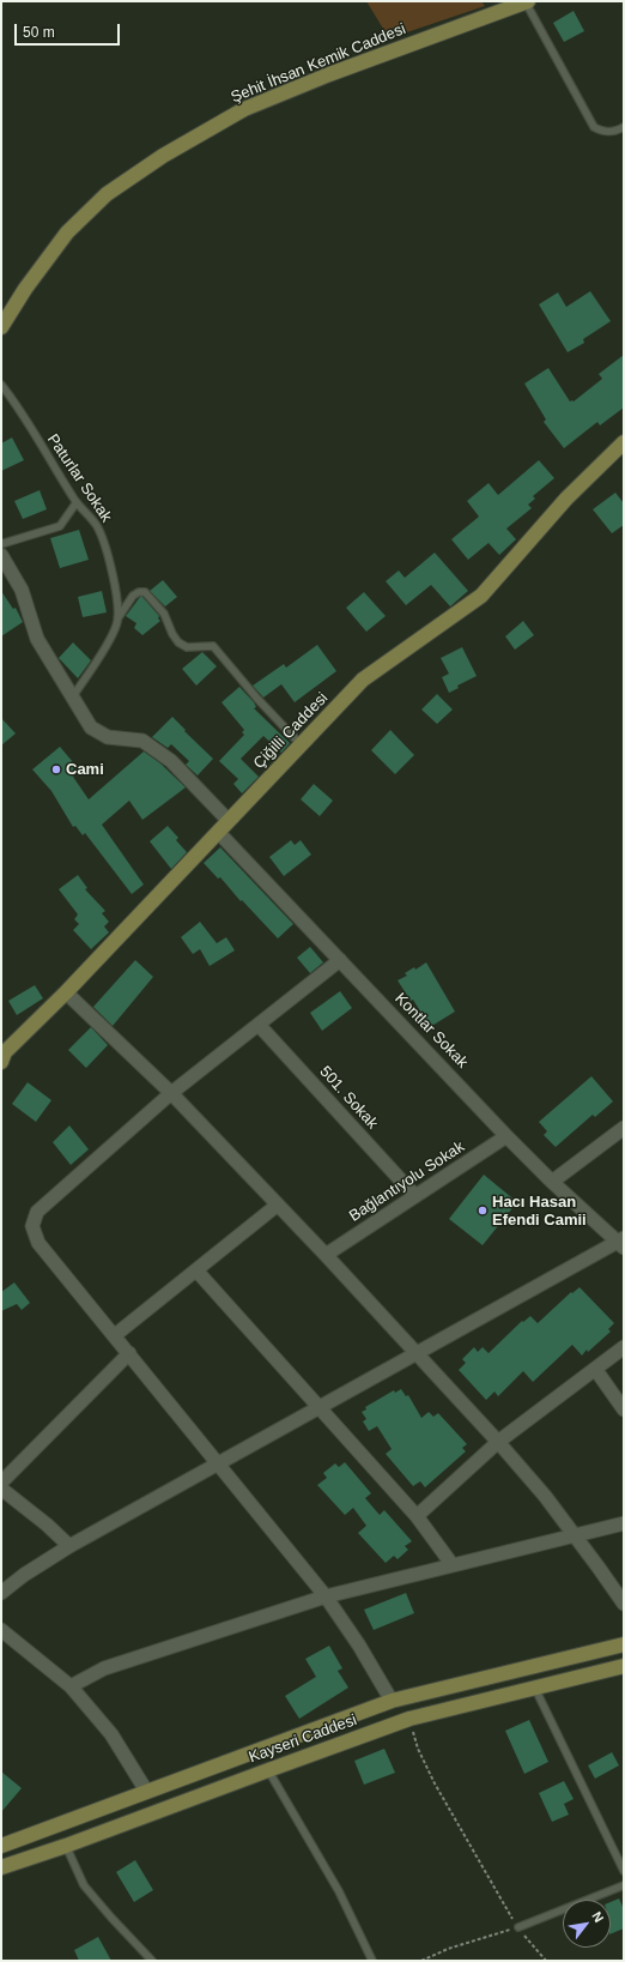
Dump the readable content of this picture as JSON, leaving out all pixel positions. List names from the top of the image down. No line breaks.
{"streets":{"main road":["Şehit İhsan Kemik Caddesi","Çiğilli Caddesi","Kayseri Caddesi"],"street":["Kontlar Sokak","501. Sokak","Bağlantıyolu Sokak"],"lane":["Paturlar Sokak"]},"crossings":[["Çiğilli Caddesi","Kontlar Sokak"],["Kontlar Sokak","Bağlantıyolu Sokak"],["501. Sokak","Bağlantıyolu Sokak"]],"places":["Cami","Hacı Hasan Efendi Camii"],"scale_bar":"50 m","north":"top right"}
